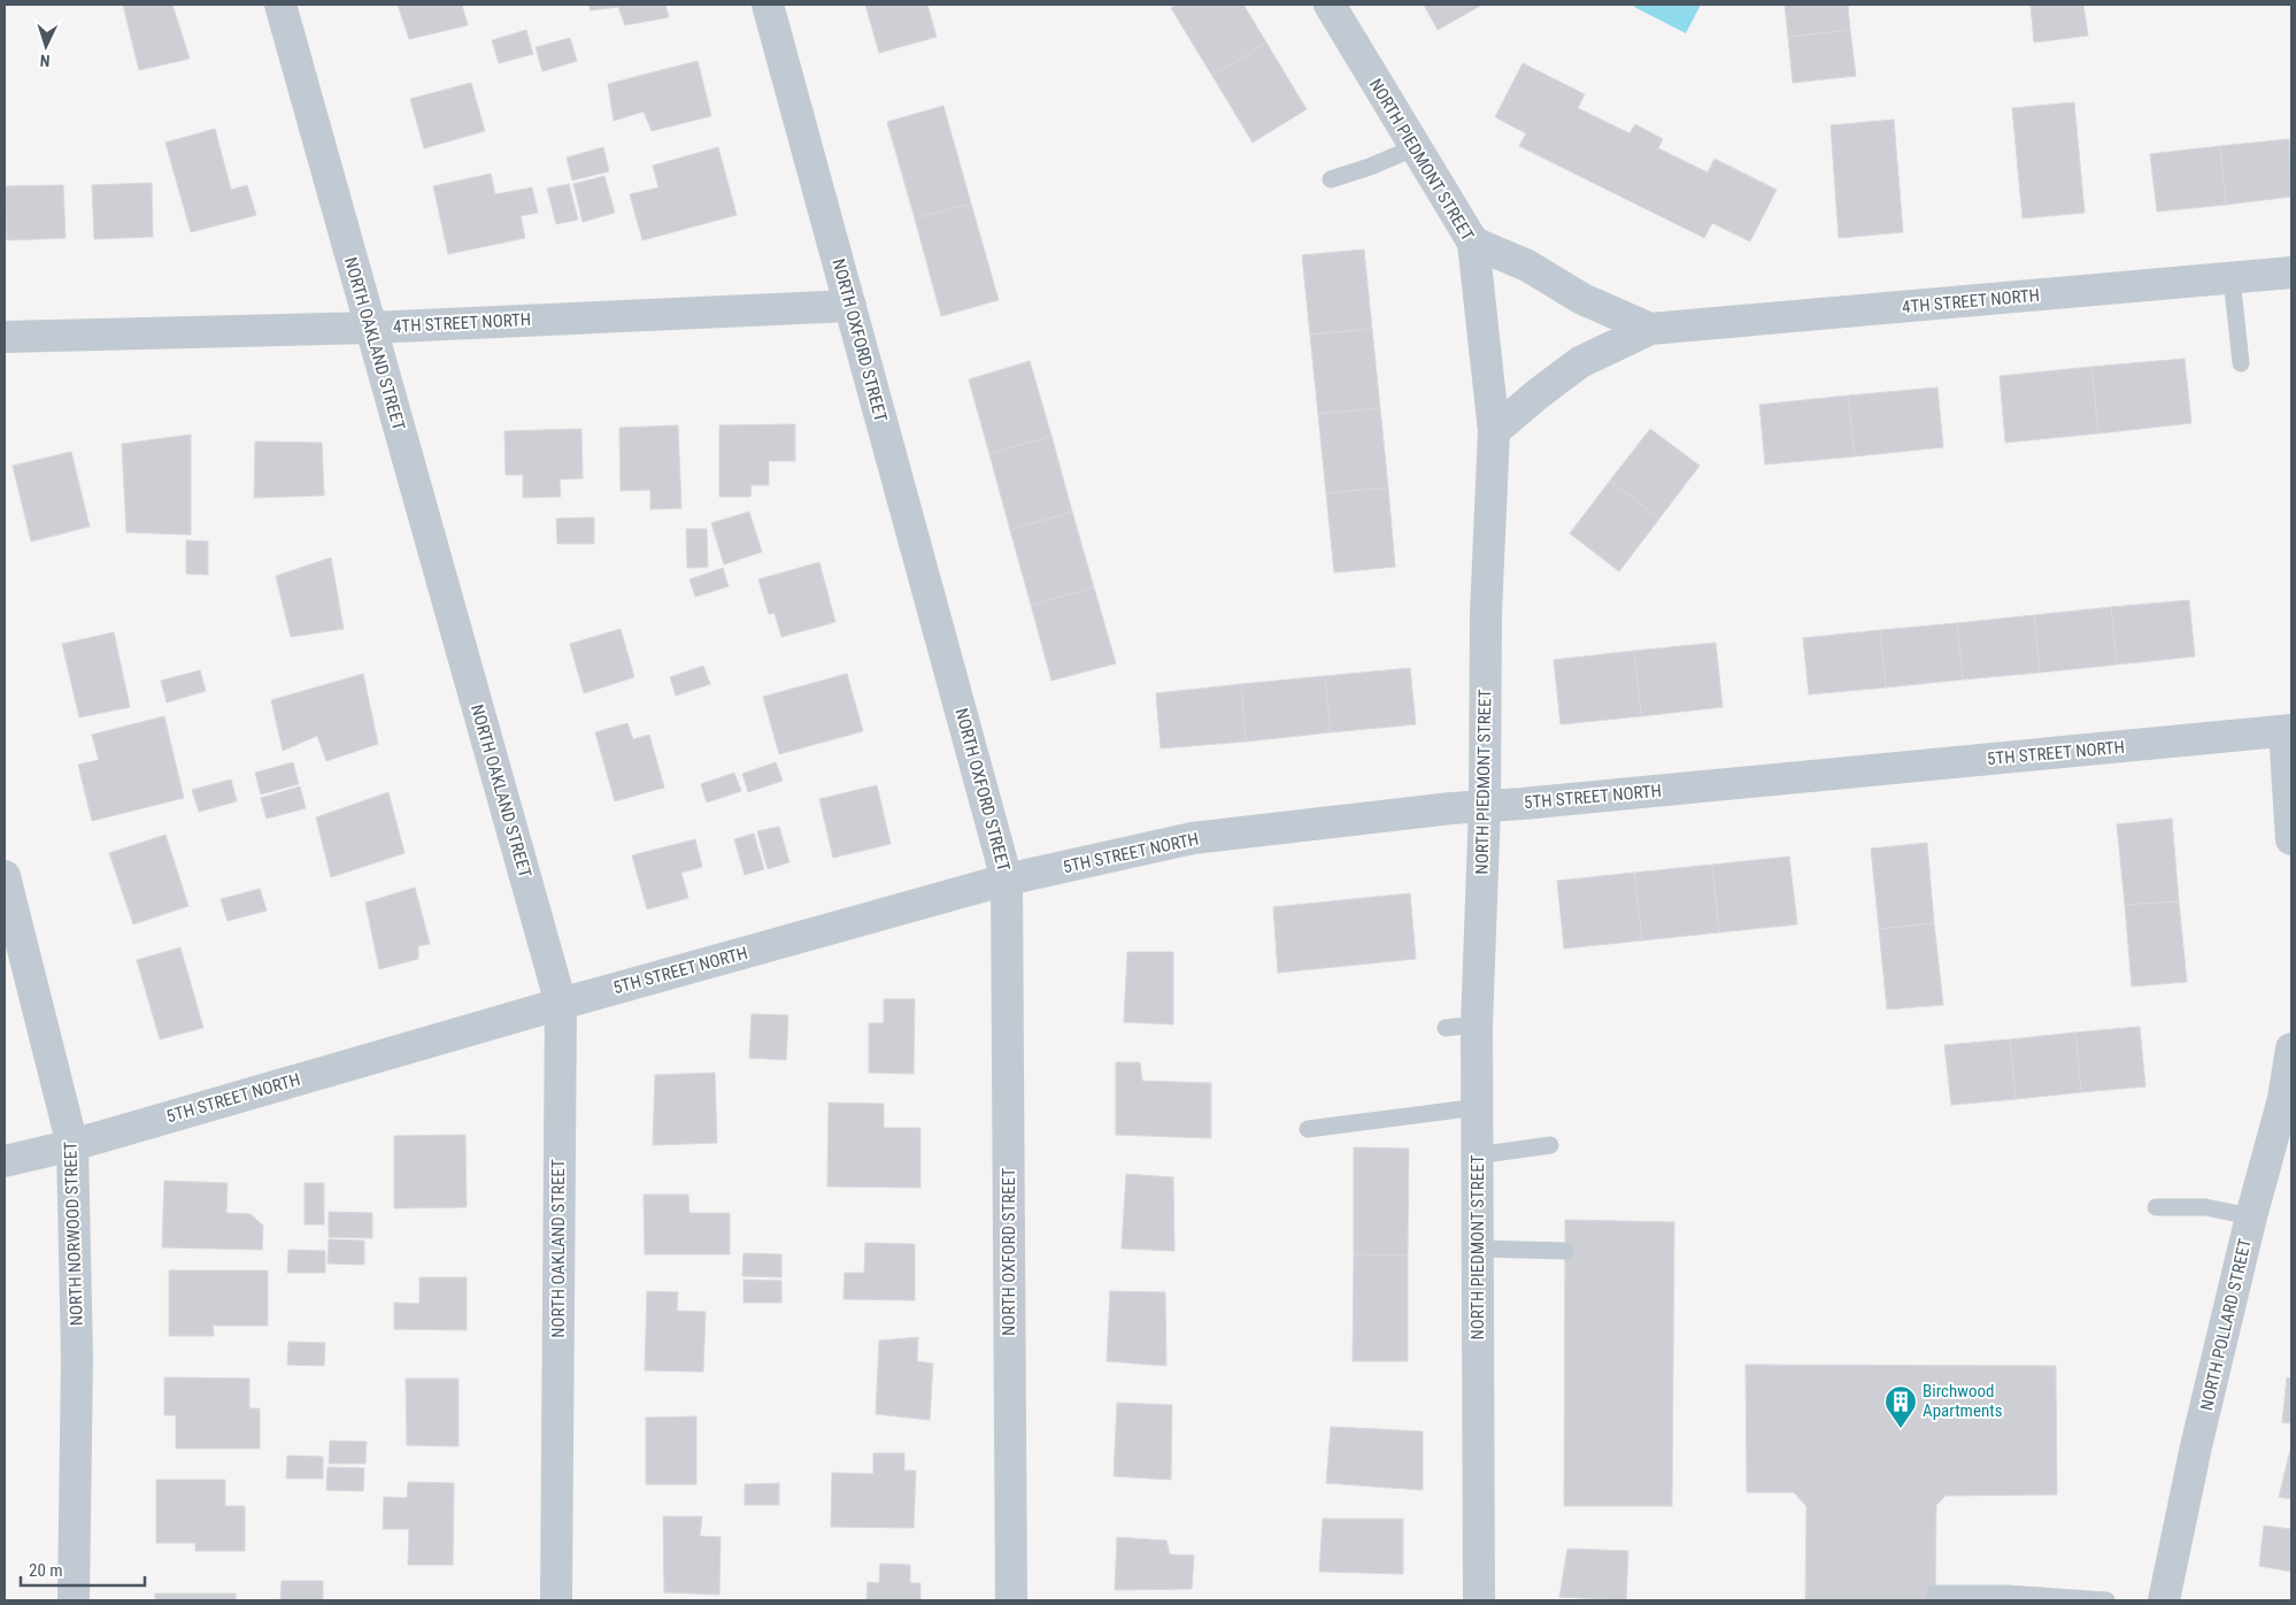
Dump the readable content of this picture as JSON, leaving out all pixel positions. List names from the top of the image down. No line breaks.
{"streets":{"street":["NORTH PIEDMONT STREET","4TH STREET NORTH","NORTH OXFORD STREET","NORTH OAKLAND STREET","5TH STREET NORTH","NORTH NORWOOD STREET","NORTH POLLARD STREET"]},"crossings":[["NORTH PIEDMONT STREET","4TH STREET NORTH"],["NORTH PIEDMONT STREET","5TH STREET NORTH"],["4TH STREET NORTH","NORTH OXFORD STREET"],["4TH STREET NORTH","NORTH OAKLAND STREET"],["NORTH OXFORD STREET","5TH STREET NORTH"],["NORTH OAKLAND STREET","5TH STREET NORTH"],["5TH STREET NORTH","NORTH NORWOOD STREET"]],"places":{"building":["Birchwood Apartments"]},"scale_bar":"20 m","north":"bottom"}
